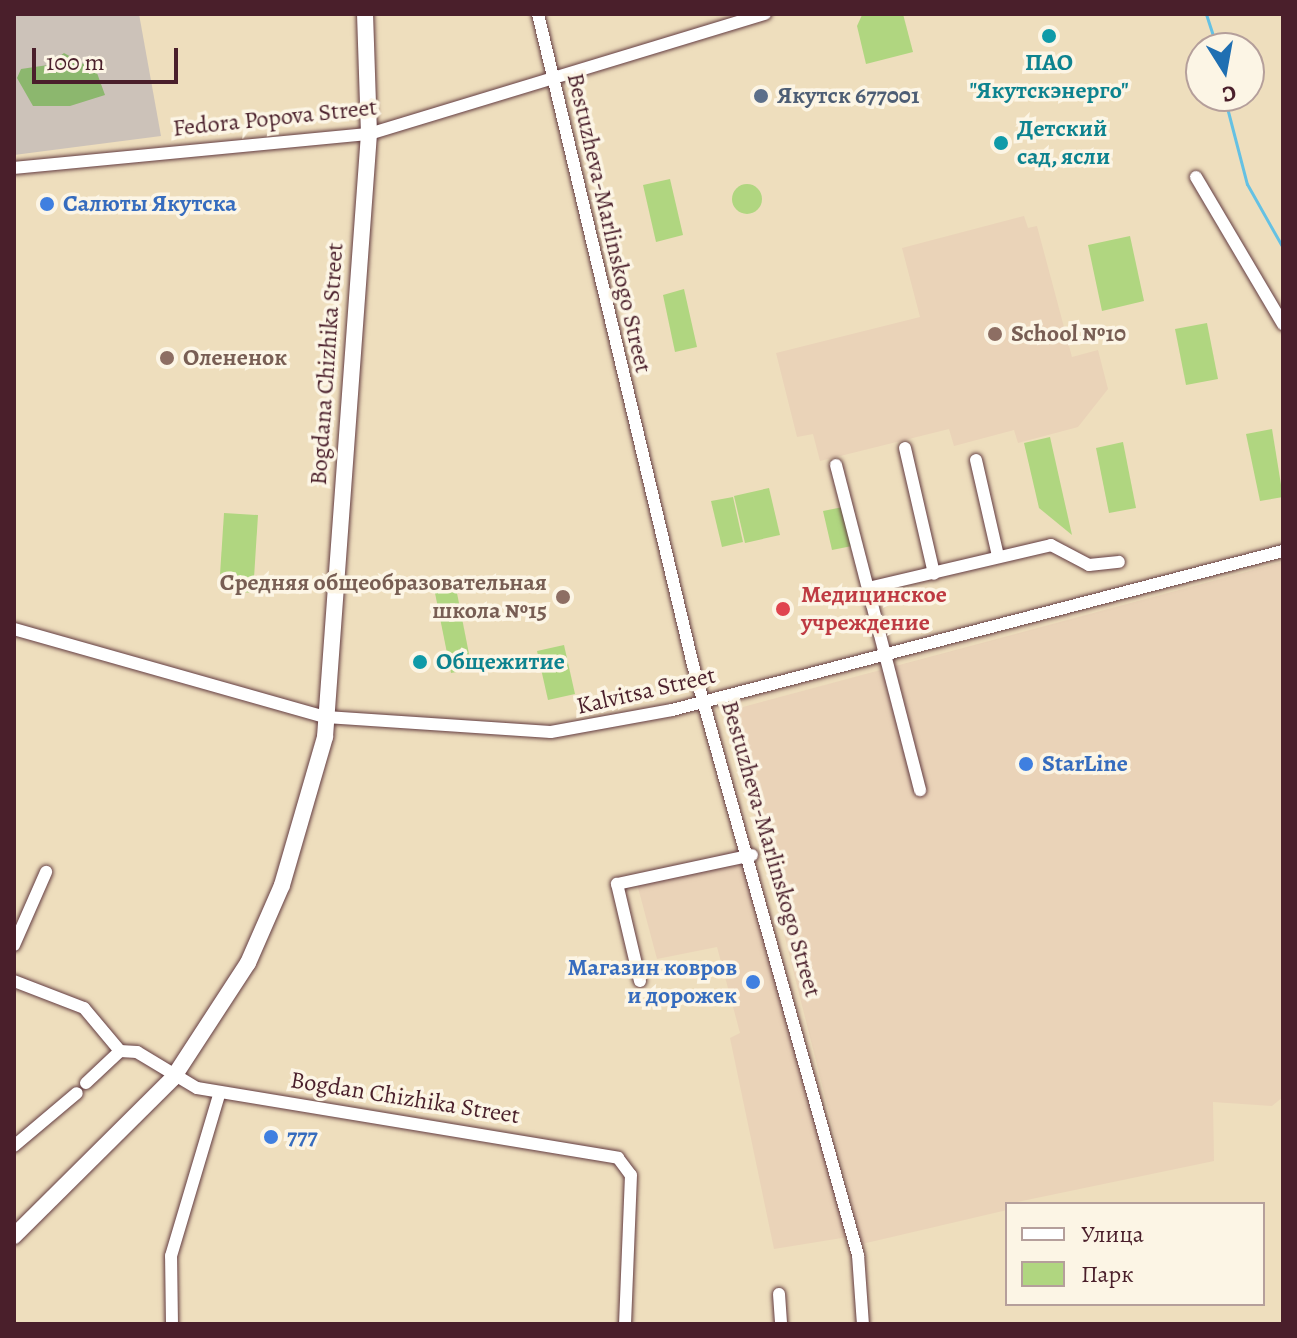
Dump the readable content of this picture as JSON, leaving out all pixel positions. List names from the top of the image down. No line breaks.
{"streets":{"main road":["Bogdana Chizhika Street"],"street":["Fedora Popova Street","Bestuzheva-Marlinskogo Street","Kalvitsa Street","Bogdan Chizhika Street"]},"crossings":[["Fedora Popova Street","Bestuzheva-Marlinskogo Street"],["Fedora Popova Street","Bogdana Chizhika Street"],["Bestuzheva-Marlinskogo Street","Kalvitsa Street"],["Bogdana Chizhika Street","Kalvitsa Street"],["Bogdana Chizhika Street","Bogdan Chizhika Street"]],"places":["ПАО \"Якутскэнерго\"","Якутск 677001","Детский сад, ясли","Салюты Якутска","School №10","Олененок","Средняя общеобразовательная школа №15","Медицинское учреждение","Общежитие","StarLine","Магазин ковров и дорожек","777"],"legend":["Улица","Парк"],"scale_bar":"100 m","north":"bottom"}
